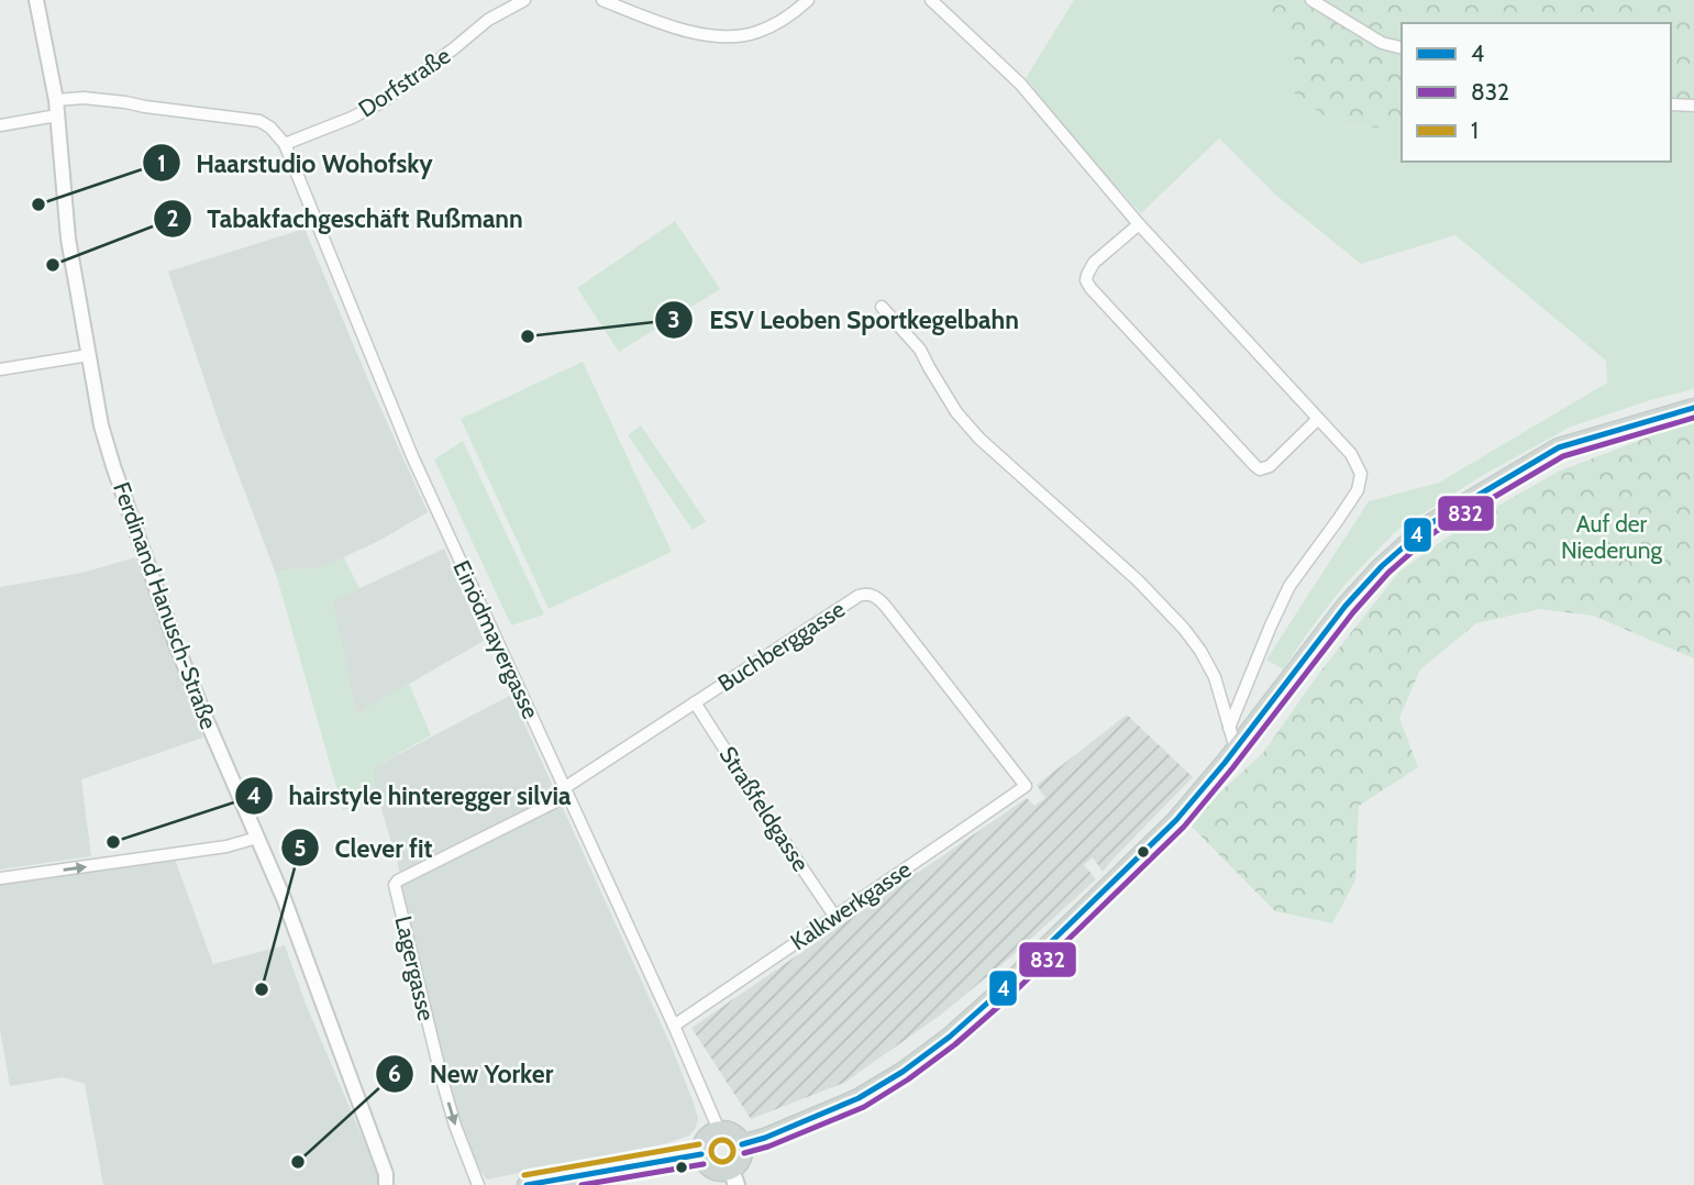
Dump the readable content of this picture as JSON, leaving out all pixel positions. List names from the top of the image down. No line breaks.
{"streets":{"street":["Dorfstraße","Ferdinand Hanusch-Straße","Einödmayergasse","Buchberggasse","Straßfeldgasse","Kalkwerkgasse","Lagergasse"]},"crossings":[["Dorfstraße","Einödmayergasse"],["Einödmayergasse","Buchberggasse"],["Einödmayergasse","Kalkwerkgasse"],["Buchberggasse","Straßfeldgasse"],["Buchberggasse","Kalkwerkgasse"],["Buchberggasse","Lagergasse"],["Straßfeldgasse","Kalkwerkgasse"]],"one_way":["Lagergasse"],"parks":["Auf der Niederung"],"places":["Haarstudio Wohofsky","Tabakfachgeschäft Rußmann","ESV Leoben Sportkegelbahn","hairstyle hinteregger silvia","Clever fit","New Yorker"],"lines":["transit line 4","transit line 832","transit line 1"],"legend":["4","832","1"]}
